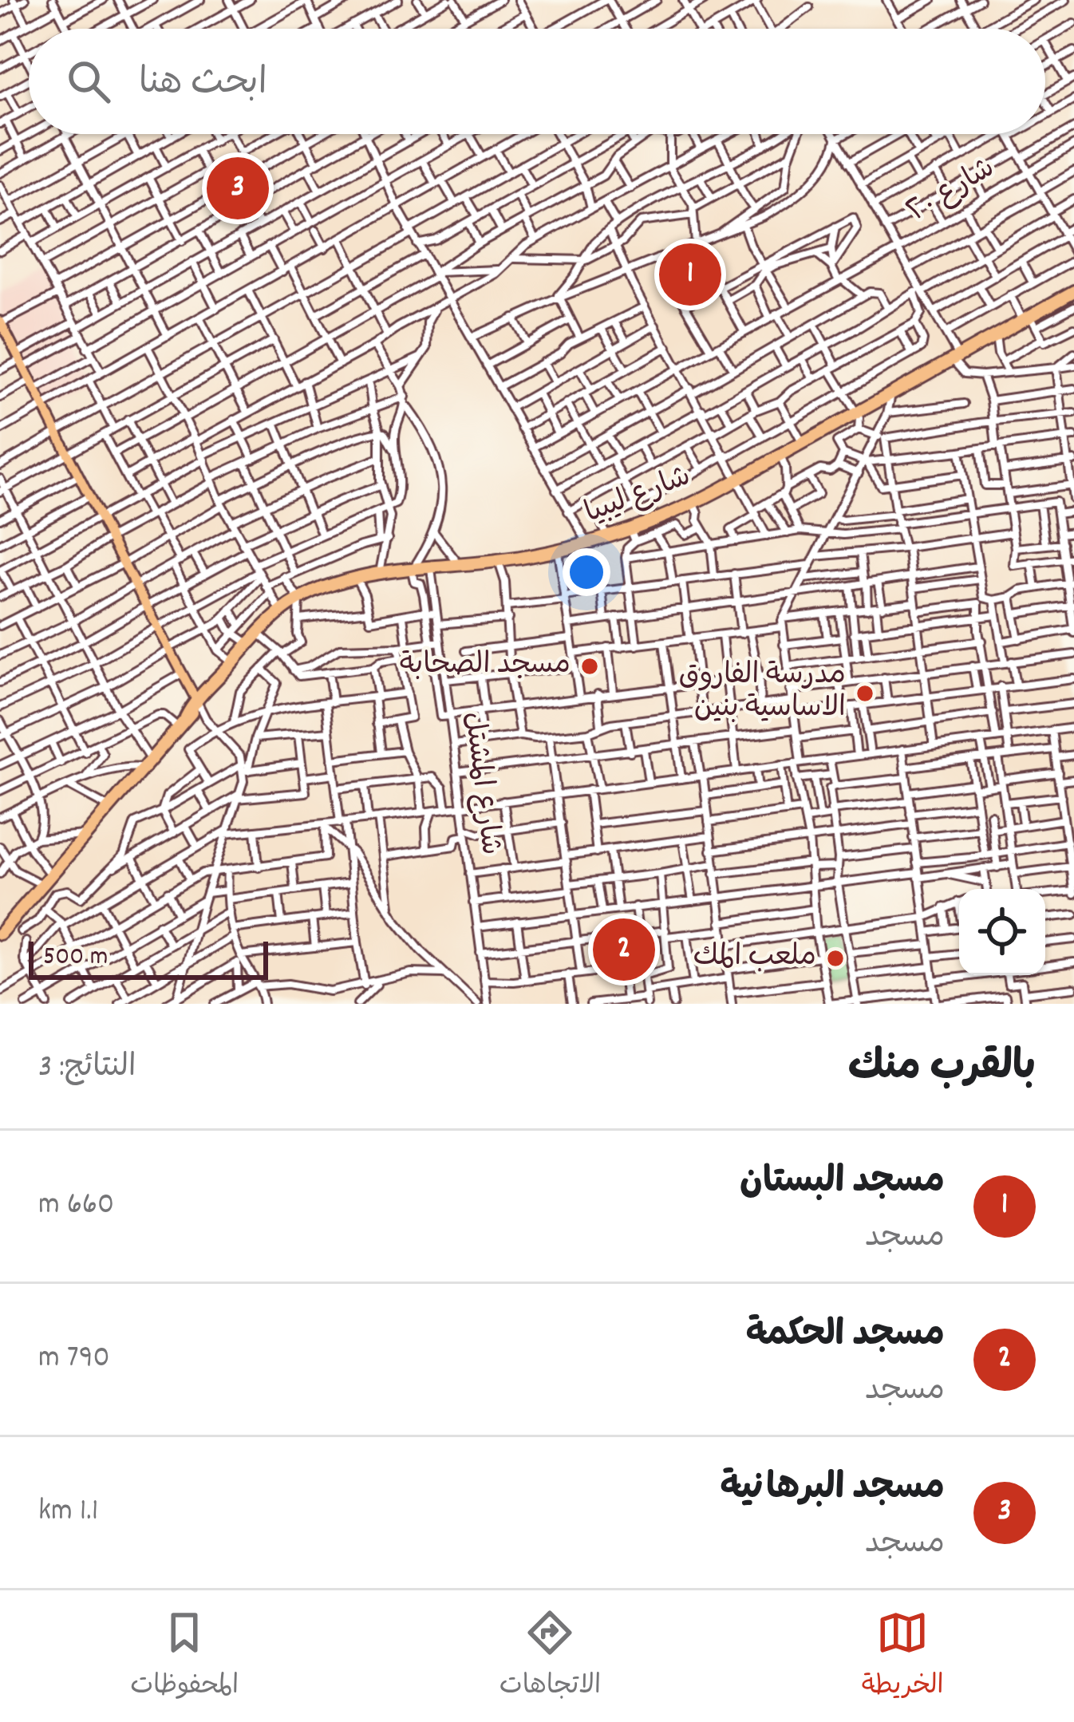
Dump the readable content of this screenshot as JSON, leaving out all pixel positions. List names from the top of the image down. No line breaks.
{"streets":{"highway":["شارع ليبيا"],"street":["شارع ٢٠","شارع المشتل"]},"crossings":[["شارع ليبيا","شارع المشتل"]],"places":["مسجد الصحابة","مدرسة الفاروق الاساسية بنين","ملعب المك"],"scale_bar":"500 m","page":{"search":"ابحث هنا","pins":["3","1","2"],"scale":"500 m","heading":["بالقرب منك","النتائج: 3"],"list":[{"mark":"1","name":"مسجد البستان","note":"مسجد","value":"660 m"},{"mark":"2","name":"مسجد الحكمة","note":"مسجد","value":"790 m"},{"mark":"3","name":"مسجد البرهانية","note":"مسجد","value":"1.1 km"}],"nav":["الخريطة","الاتجاهات","المحفوظات"]}}
